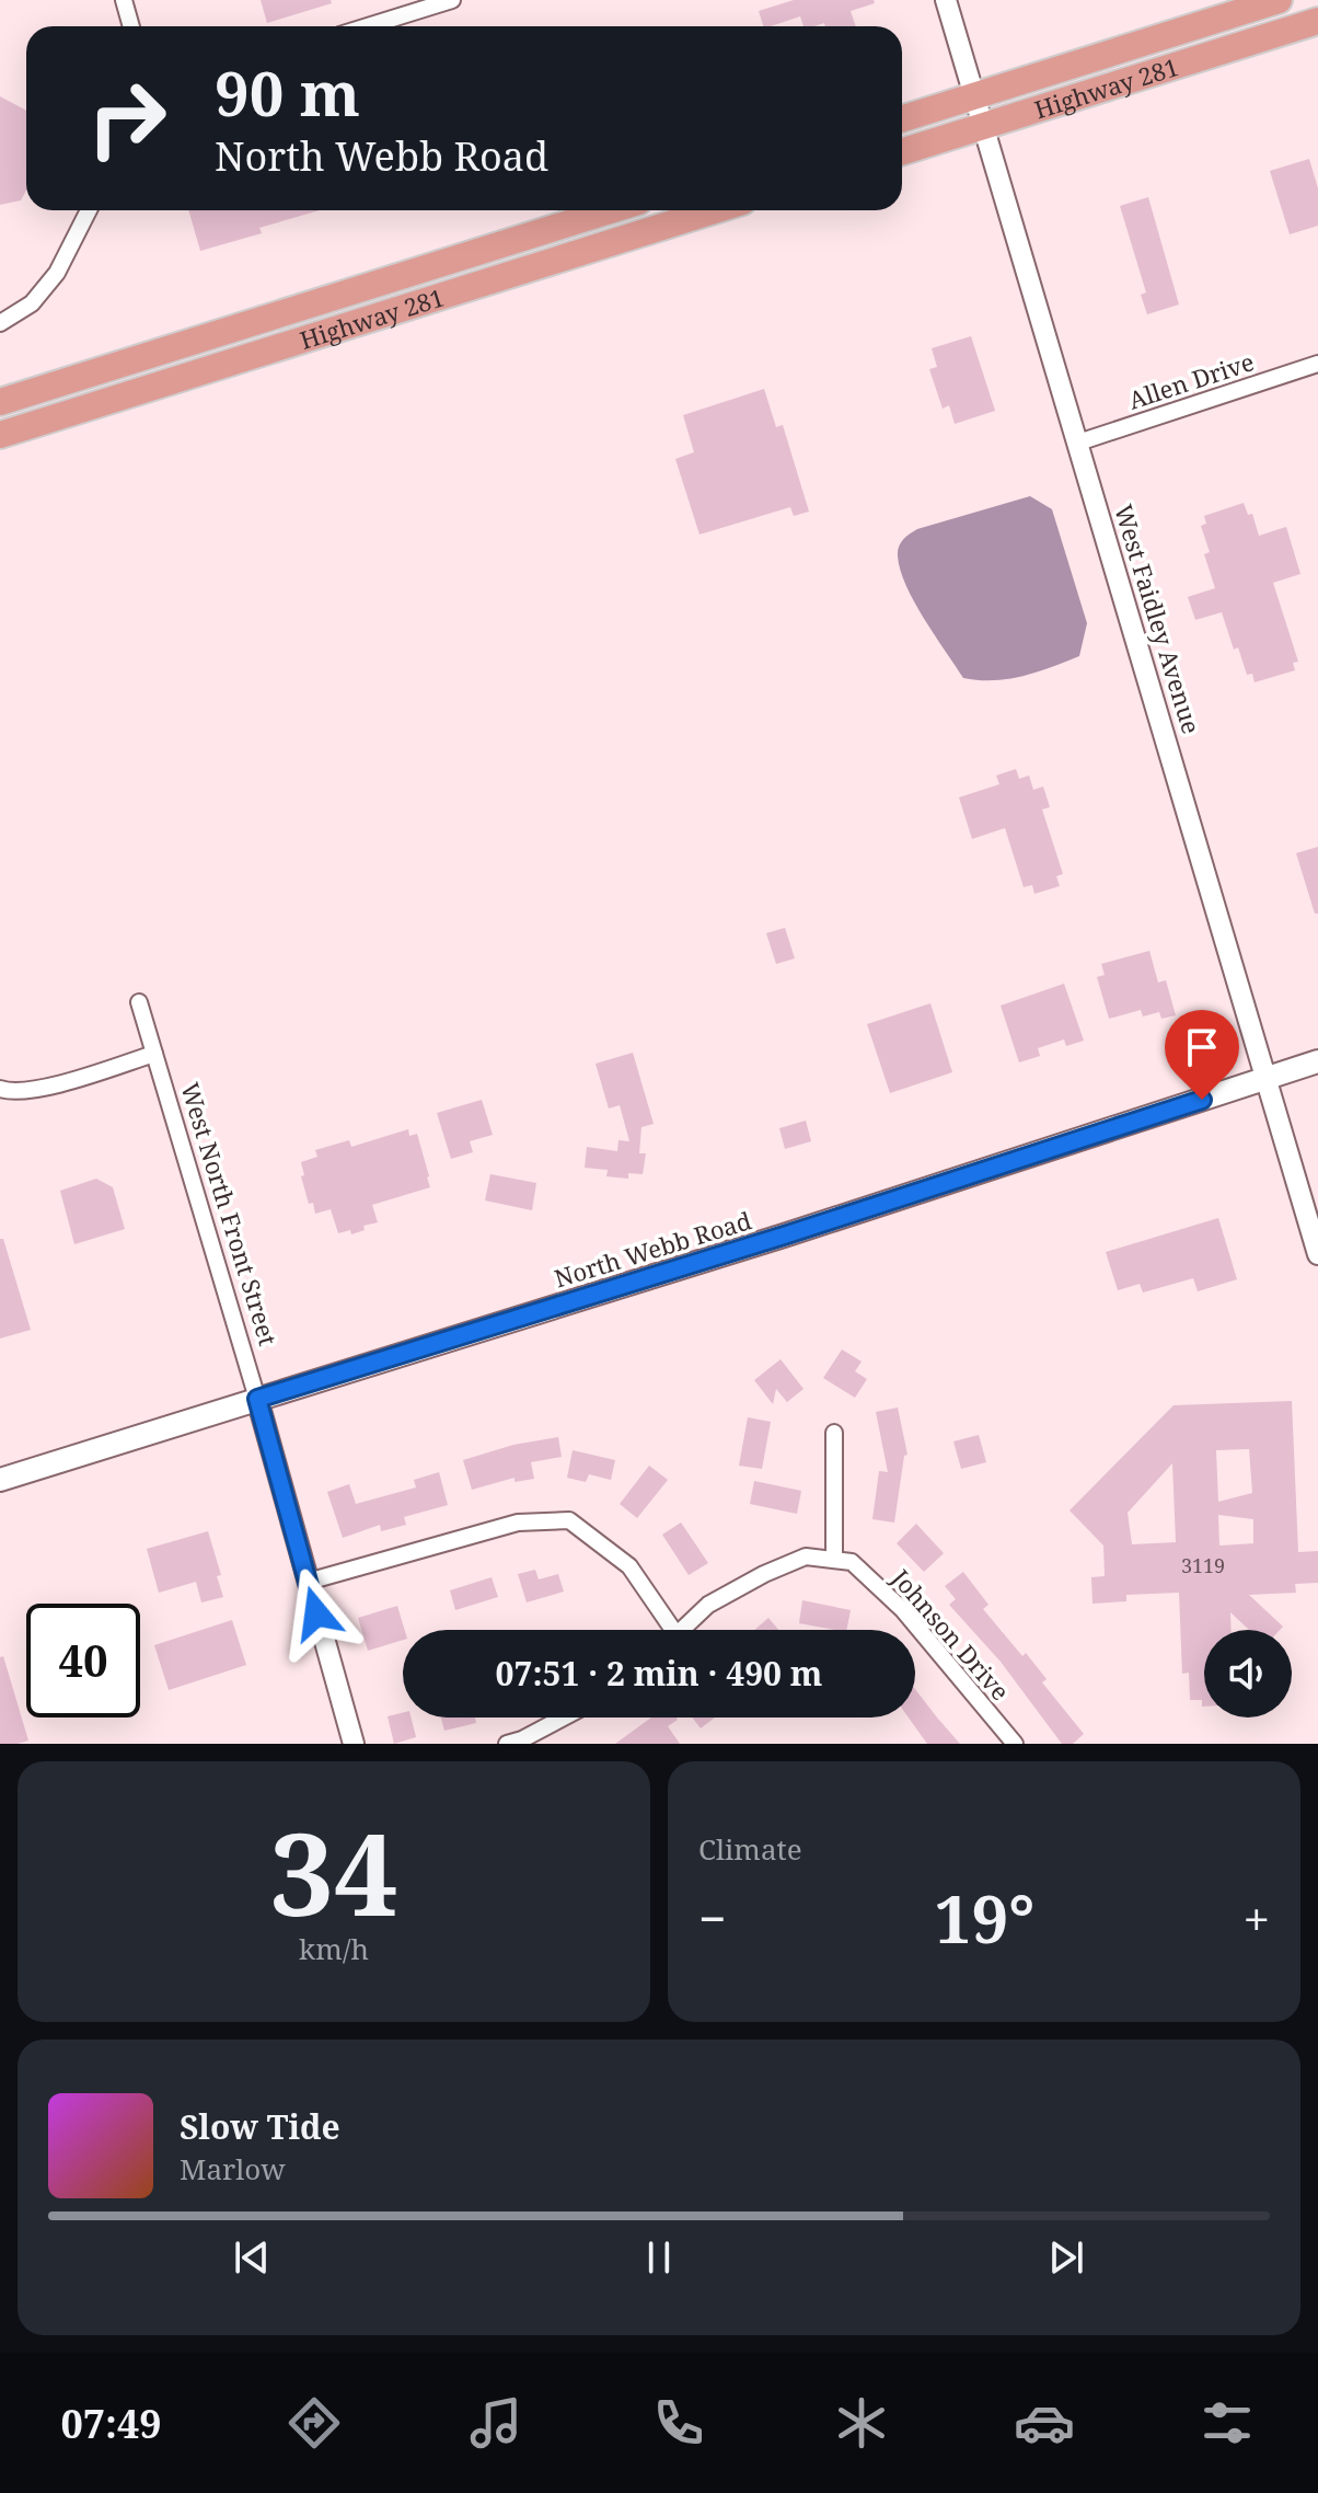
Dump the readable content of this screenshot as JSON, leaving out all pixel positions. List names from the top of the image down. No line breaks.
{"streets":{"highway":["Highway 281"],"main road":["North Webb Road"],"street":["Allen Drive","West Faidley Avenue","West North Front Street","Johnson Drive"]},"crossings":[["Highway 281","West Faidley Avenue"],["Allen Drive","West Faidley Avenue"],["West Faidley Avenue","North Webb Road"],["West North Front Street","North Webb Road"]],"house_numbers":["3119"],"page":{"turn":["90 m","North Webb Road"],"limit":"40","trip":"07:51 · 2 min · 490 m","tile":[["34","km/h"],"Climate"],"heat":["−","19°","+"],"song":["Slow Tide","Marlow"],"tabs":"07:49"}}
